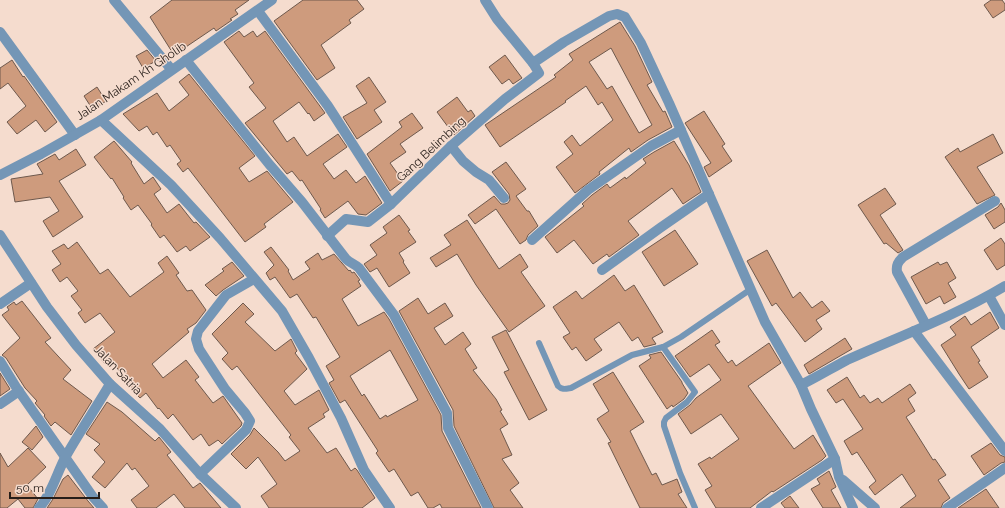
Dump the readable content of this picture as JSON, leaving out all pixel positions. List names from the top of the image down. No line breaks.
{"streets":{"street":["Jalan Makam Kh Gholib","Gang Belimbing","Jalan Satria"]},"scale_bar":"50 m"}
